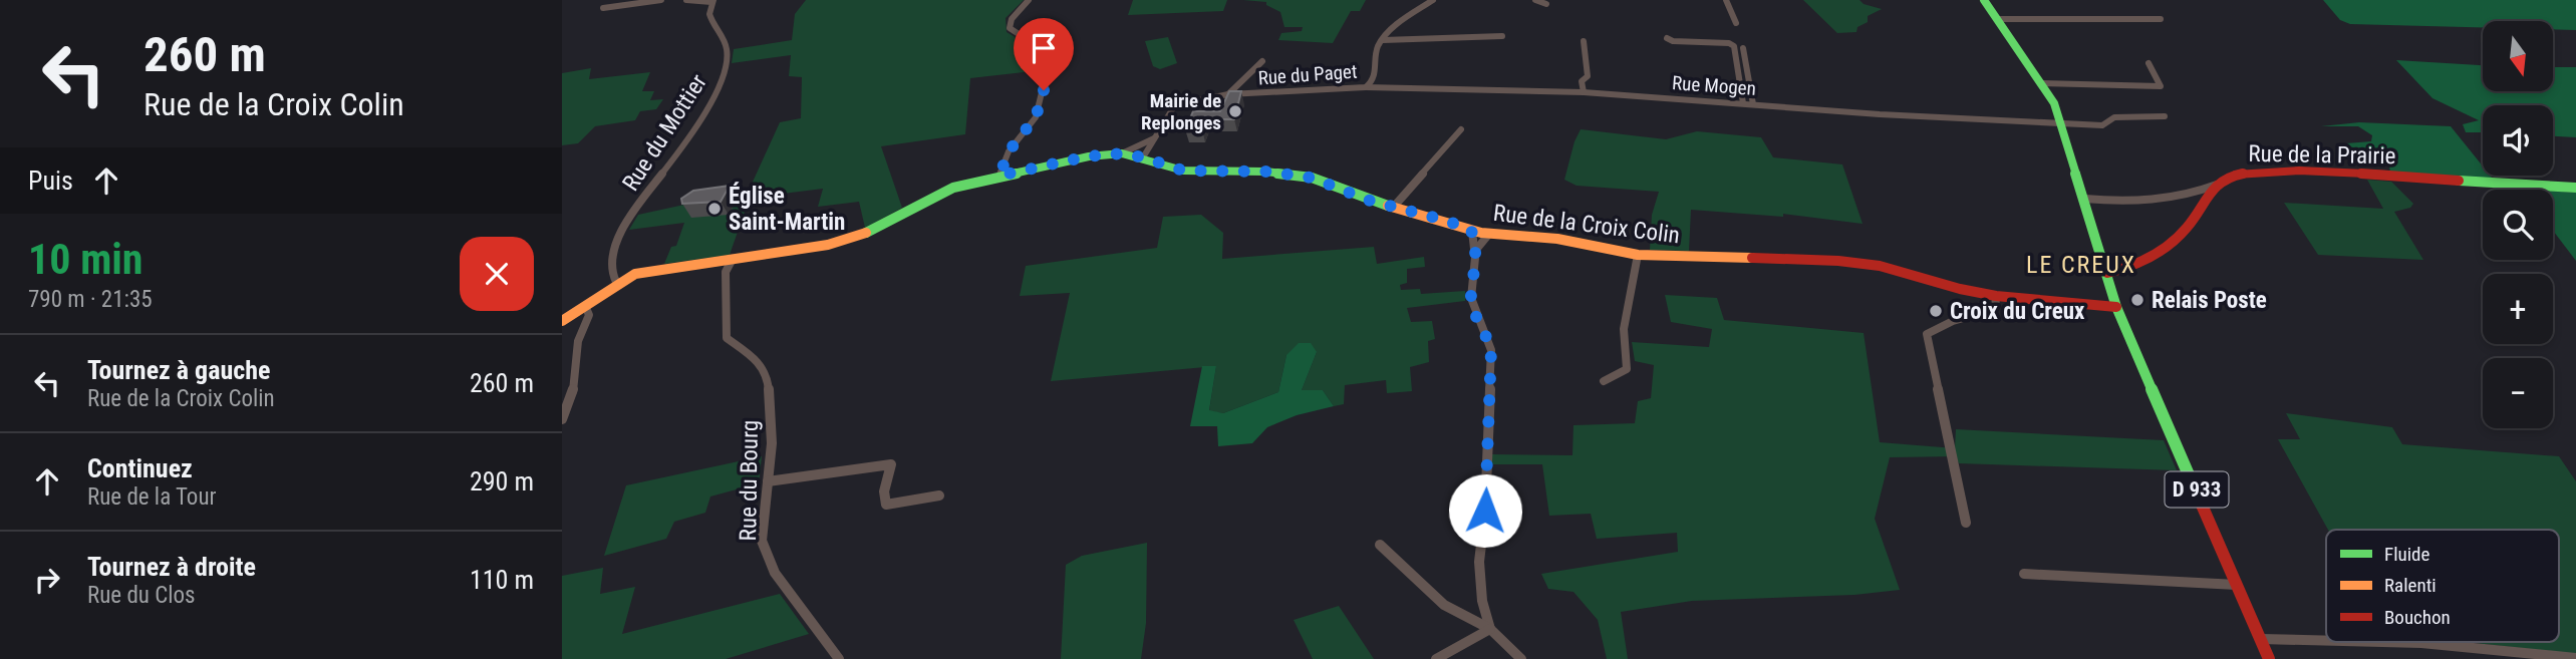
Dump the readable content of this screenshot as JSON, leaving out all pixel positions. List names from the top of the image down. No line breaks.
{"streets":{"street":["Rue du Paget","Rue Mogen","Rue du Mottier","Rue de la Prairie","Rue de la Croix Colin","Rue du Bourg","D 933"]},"crossings":[["Rue du Paget","Rue Mogen"],["Rue du Paget","Rue de la Croix Colin"],["Rue Mogen","D 933"],["Rue du Mottier","Rue de la Croix Colin"],["Rue de la Croix Colin","Rue du Bourg"],["Rue de la Croix Colin","D 933"]],"districts":["LE CREUX"],"places":["Mairie de Replonges","Église Saint-Martin","Relais Poste","Croix du Creux"],"legend":["Fluide","Ralenti","Bouchon"],"north":"bottom","page":{"turn":["260 m","Rue de la Croix Colin"],"map_buttons":["+","−"],"then":"Puis","heading":["10 min","790 m · 21:35"],"list":[{"name":"Tournez à gauche","note":"Rue de la Croix Colin","value":"260 m"},{"name":"Continuez","note":"Rue de la Tour","value":"290 m"},{"name":"Tournez à droite","note":"Rue du Clos","value":"110 m"}]}}
